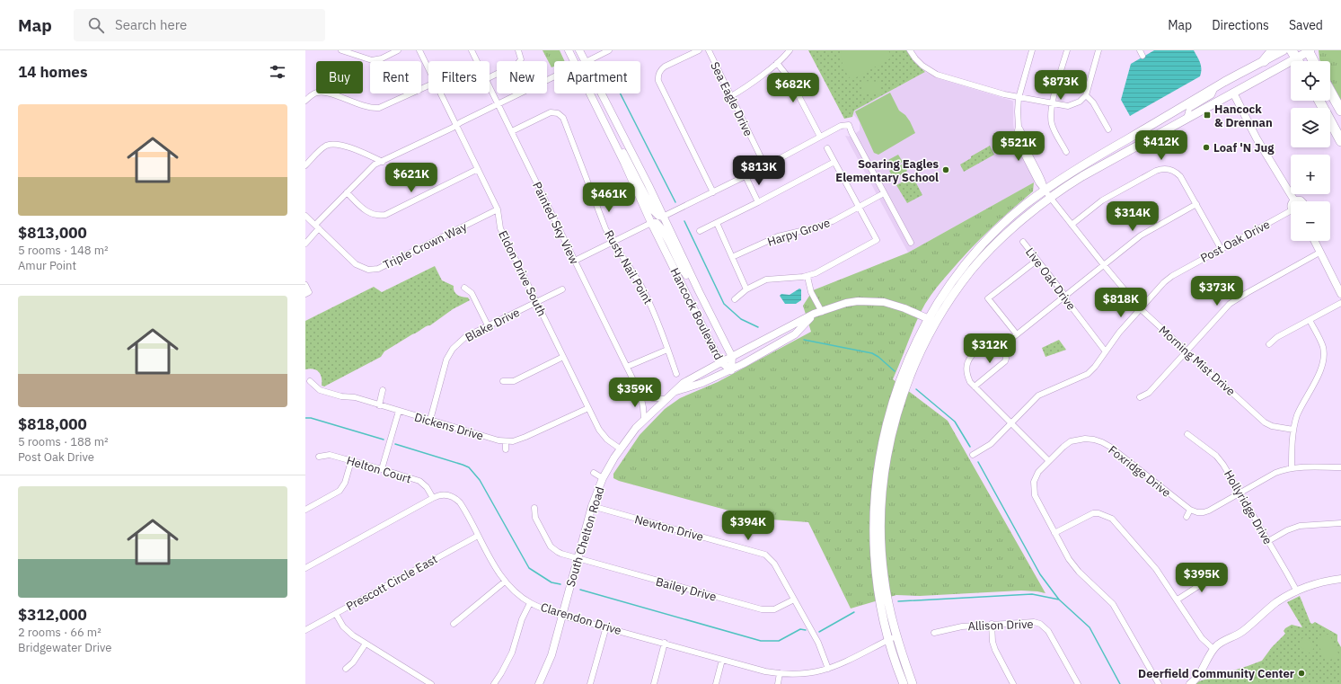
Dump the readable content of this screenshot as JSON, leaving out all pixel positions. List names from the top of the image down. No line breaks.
{"streets":{"main road":["Hancock Boulevard","South Chelton Road"],"street":["Sea Eagle Drive","Painted Sky View","Harpy Grove","Post Oak Drive","Triple Crown Way","Rusty Nail Point","Eldon Drive South","Live Oak Drive","Blake Drive","Morning Mist Drive","Dickens Drive","Helton Court","Foxridge Drive","Hollyridge Drive","Newton Drive","Prescott Circle East","Bailey Drive","Clarendon Drive","Allison Drive"]},"crossings":[["Painted Sky View","Rusty Nail Point"],["Painted Sky View","South Chelton Road"],["Post Oak Drive","Live Oak Drive"],["Post Oak Drive","Morning Mist Drive"],["Triple Crown Way","Eldon Drive South"],["Eldon Drive South","Blake Drive"],["Eldon Drive South","Dickens Drive"],["Eldon Drive South","South Chelton Road"],["Hancock Boulevard","South Chelton Road"],["Blake Drive","Dickens Drive"],["Helton Court","Clarendon Drive"],["Newton Drive","South Chelton Road"],["Newton Drive","Bailey Drive"],["Newton Drive","Clarendon Drive"],["South Chelton Road","Bailey Drive"],["South Chelton Road","Clarendon Drive"],["Prescott Circle East","Clarendon Drive"]],"places":{"transit":["Hancock & Drennan"],"other":["Loaf 'N Jug","Soaring Eagles Elementary School","Deerfield Community Center"]},"page":{"header":"Map","search":"Search here","nav":["Map","Directions","Saved"],"heading":"14 homes","map_buttons":["+","−"],"chip":["Buy","Rent","Filters","New","Apartment"],"price":["$873K","$682K","$412K","$521K","$813K","$621K","$461K","$314K","$373K","$818K","$312K","$359K","$394K","$395K"],"list":[{"name":"$813,000","note":"5 rooms · 148 m² · Amur Point"},{"name":"$818,000","note":"5 rooms · 188 m² · Post Oak Drive"},{"name":"$312,000","note":"2 rooms · 66 m² · Bridgewater Drive"}]}}
